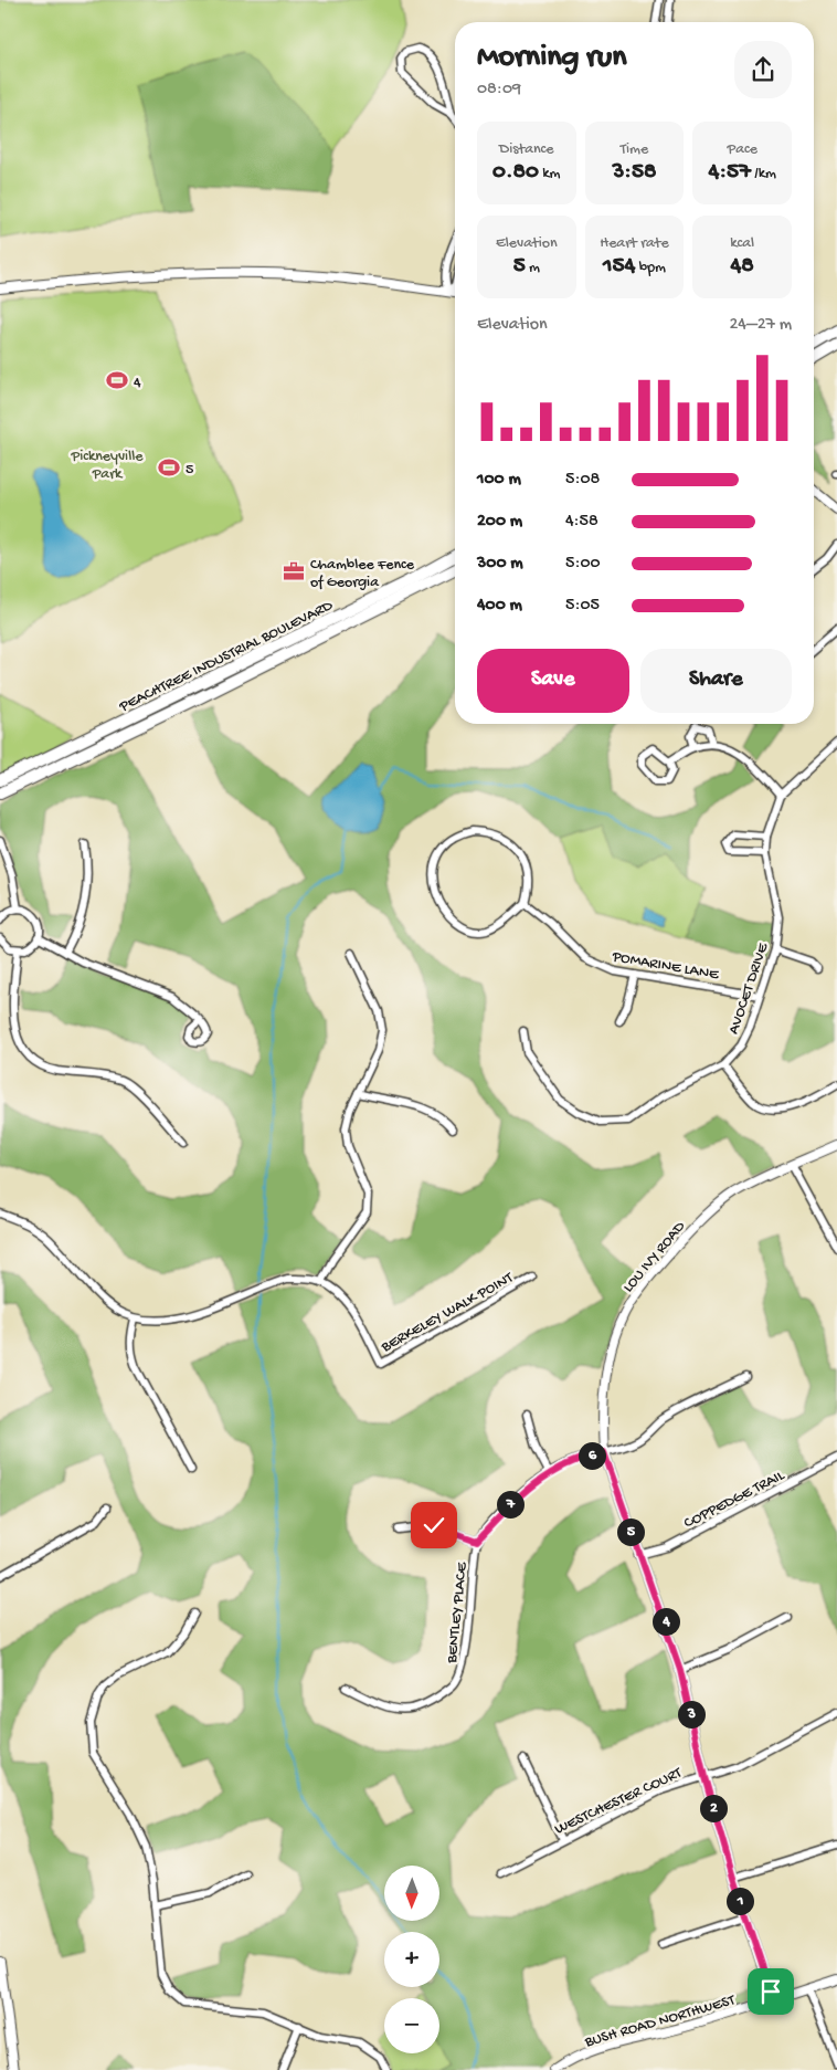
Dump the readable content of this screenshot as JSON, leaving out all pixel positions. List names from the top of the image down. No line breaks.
{"streets":{"highway":["PEACHTREE INDUSTRIAL BOULEVARD"],"street":["POMARINE LANE","AVOCET DRIVE","LOU IVY ROAD","BERKELEY WALK POINT","COPPEDGE TRAIL","BENTLEY PLACE","WESTCHESTER COURT","BUSH ROAD NORTHWEST"]},"crossings":[["POMARINE LANE","AVOCET DRIVE"],["LOU IVY ROAD","COPPEDGE TRAIL"],["LOU IVY ROAD","WESTCHESTER COURT"],["LOU IVY ROAD","BUSH ROAD NORTHWEST"]],"parks":["Pickneyville Park"],"places":{"sports":["4","5"],"office":["Chamblee Fence of Georgia"]},"north":"bottom","page":{"heading":["Morning run","08:09"],"stats":[["Distance","0.80 km"],["Time","3:58"],["Pace","4:57 /km"],["Elevation","5 m"],["Heart rate","154 bpm"],["kcal","48"]],"chart":["Elevation","24–27 m"],"list":[{"name":"100 m","note":"5:08"},{"name":"200 m","note":"4:58"},{"name":"300 m","note":"5:00"},{"name":"400 m","note":"5:05"}],"buttons":["Save","Share"],"pins":["6","7","5","4","3","2","1"],"map_buttons":["+","−"]}}
